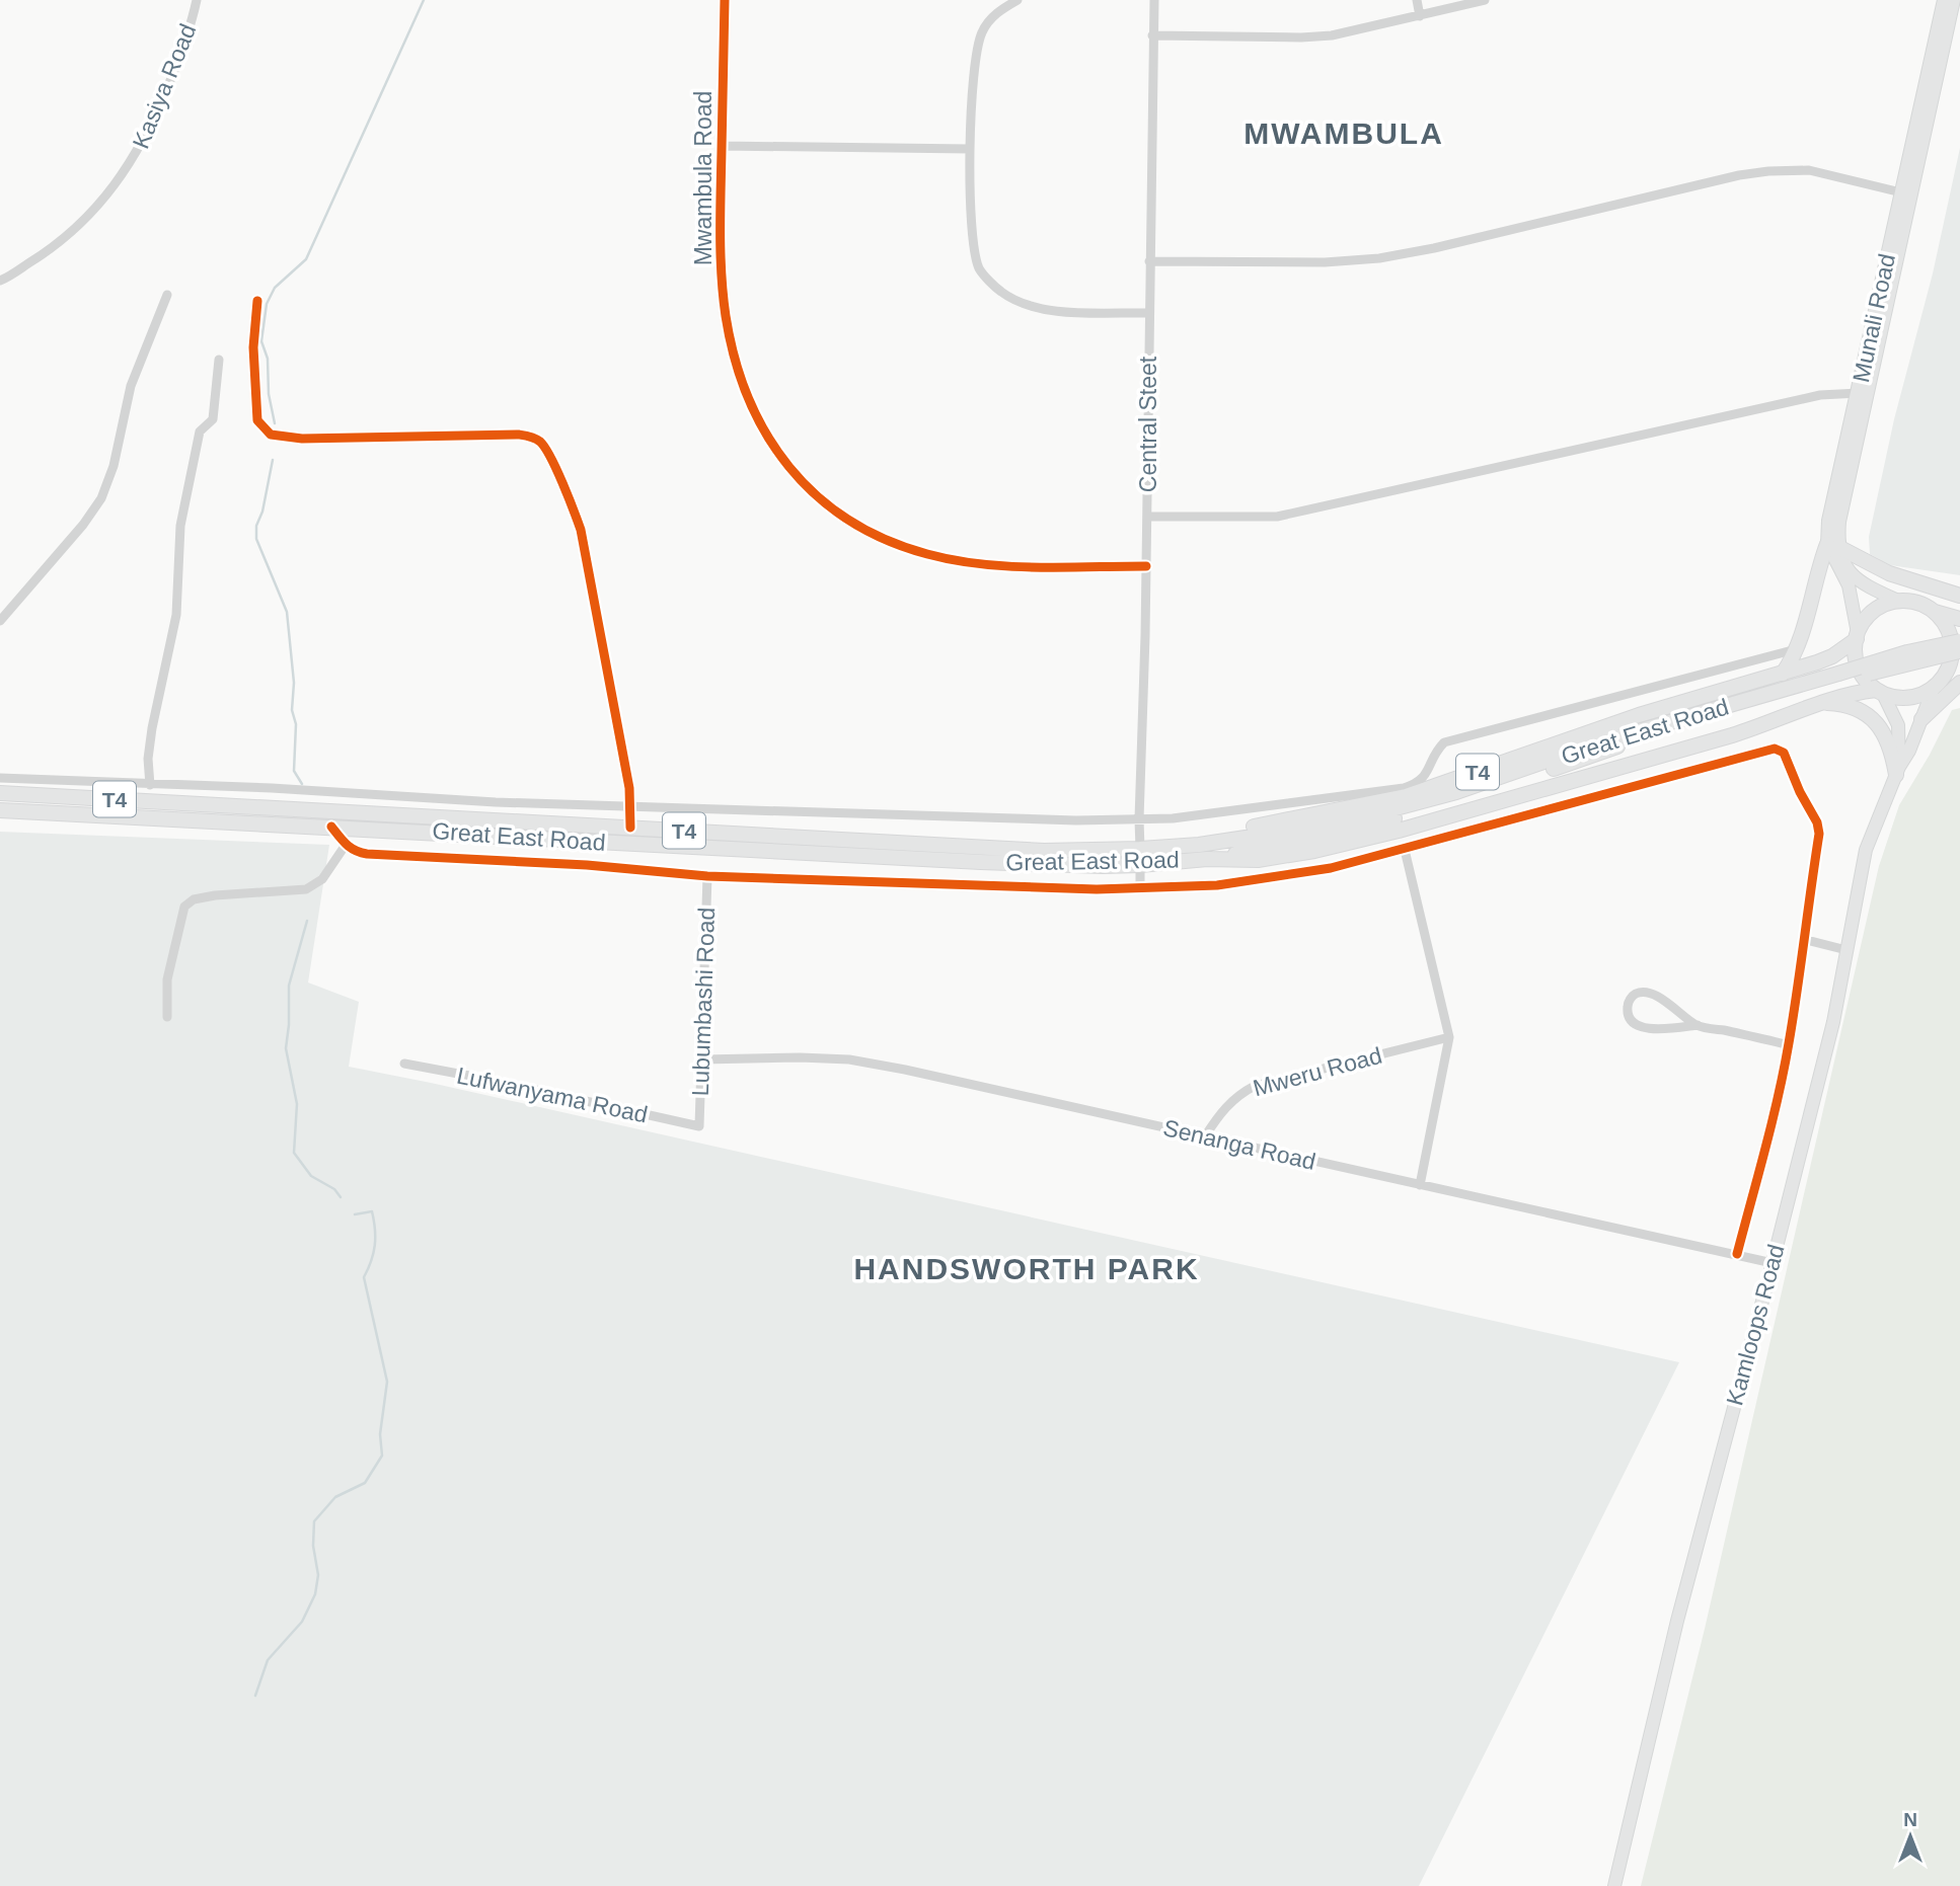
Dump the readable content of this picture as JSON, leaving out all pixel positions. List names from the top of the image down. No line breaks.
{"streets":{"main road":["Munali Road","Great East Road","T4","Kamloops Road"],"street":["Kasiya Road","Mwambula Road","Central Steet","Lubumbashi Road","Mweru Road","Lufwanyama Road","Senanga Road"]},"crossings":[["Mwambula Road","Central Steet"],["Central Steet","Great East Road"],["Great East Road","Kamloops Road"],["Lubumbashi Road","Lufwanyama Road"],["Lubumbashi Road","Senanga Road"],["Mweru Road","Senanga Road"],["Senanga Road","Kamloops Road"]],"districts":["MWAMBULA","HANDSWORTH PARK"],"north":"top"}
